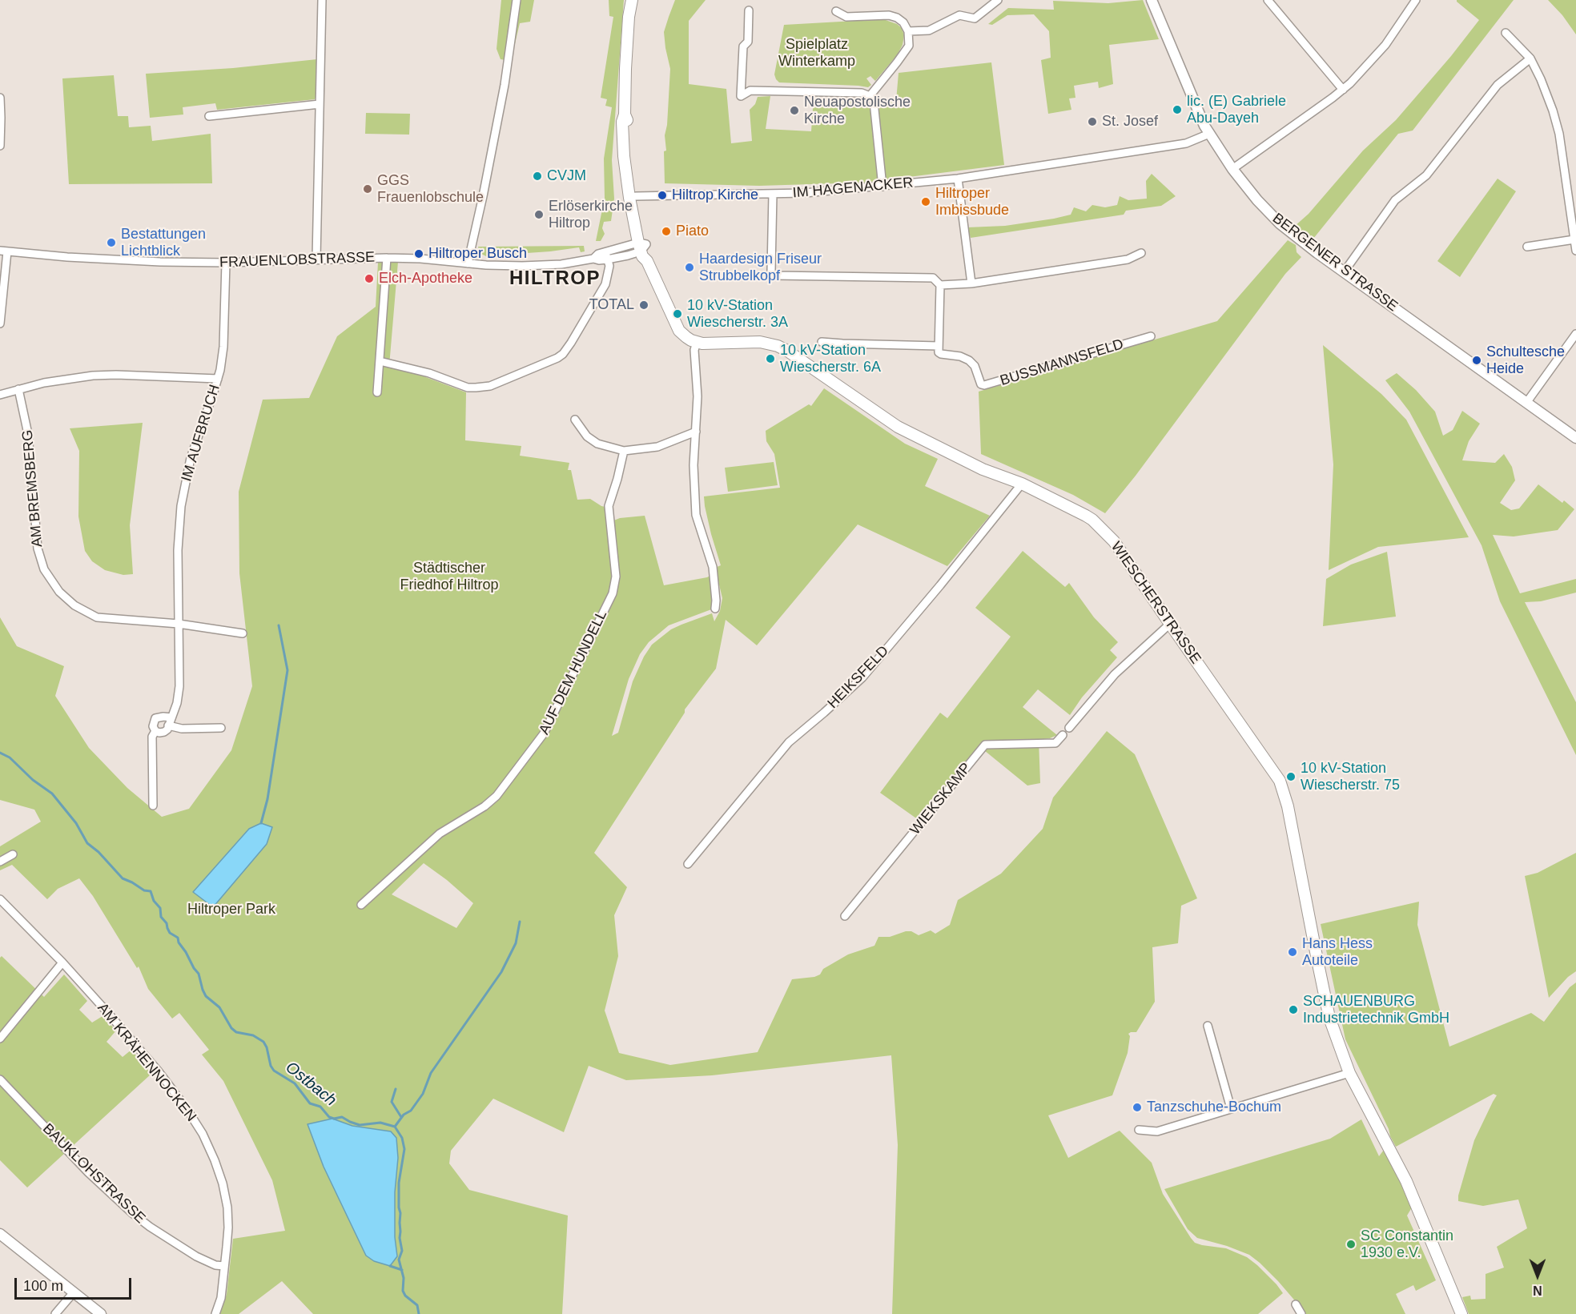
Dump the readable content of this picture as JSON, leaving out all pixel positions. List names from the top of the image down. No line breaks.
{"streets":{"main road":["WIESCHERSTRASSE"],"street":["IM HAGENACKER","FRAUENLOBSTRASSE","BERGENER STRASSE","BUSSMANNSFELD","IM AUFBRUCH","AM BREMSBERG","AUF DEM HUNDELL","HEIKSFELD","WIEKSKAMP","AM KRÄHENNOCKEN","BAUKLOHSTRASSE"]},"crossings":[["IM HAGENACKER","BERGENER STRASSE"],["FRAUENLOBSTRASSE","IM AUFBRUCH"],["IM AUFBRUCH","AM BREMSBERG"],["WIESCHERSTRASSE","HEIKSFELD"],["AM KRÄHENNOCKEN","BAUKLOHSTRASSE"]],"districts":["HILTROP"],"water":["Ostbach"],"parks":["Spielplatz Winterkamp","Städtischer Friedhof Hiltrop","Hiltroper Park"],"places":["lic. (E) Gabriele Abu-Dayeh","Neuapostolische Kirche","St. Josef","CVJM","GGS Frauenlobschule","Hiltrop Kirche","Hiltroper Imbissbude","Erlöserkirche Hiltrop","Piato","Bestattungen Lichtblick","Hiltroper Busch","Haardesign Friseur Strubbelkopf","Elch-Apotheke","TOTAL","10 kV-Station Wiescherstr. 3A","10 kV-Station Wiescherstr. 6A","Schultesche Heide","10 kV-Station Wiescherstr. 75","Hans Hess Autoteile","SCHAUENBURG Industrietechnik GmbH","Tanzschuhe-Bochum","SC Constantin 1930 e.V."],"scale_bar":"100 m","north":"bottom"}
